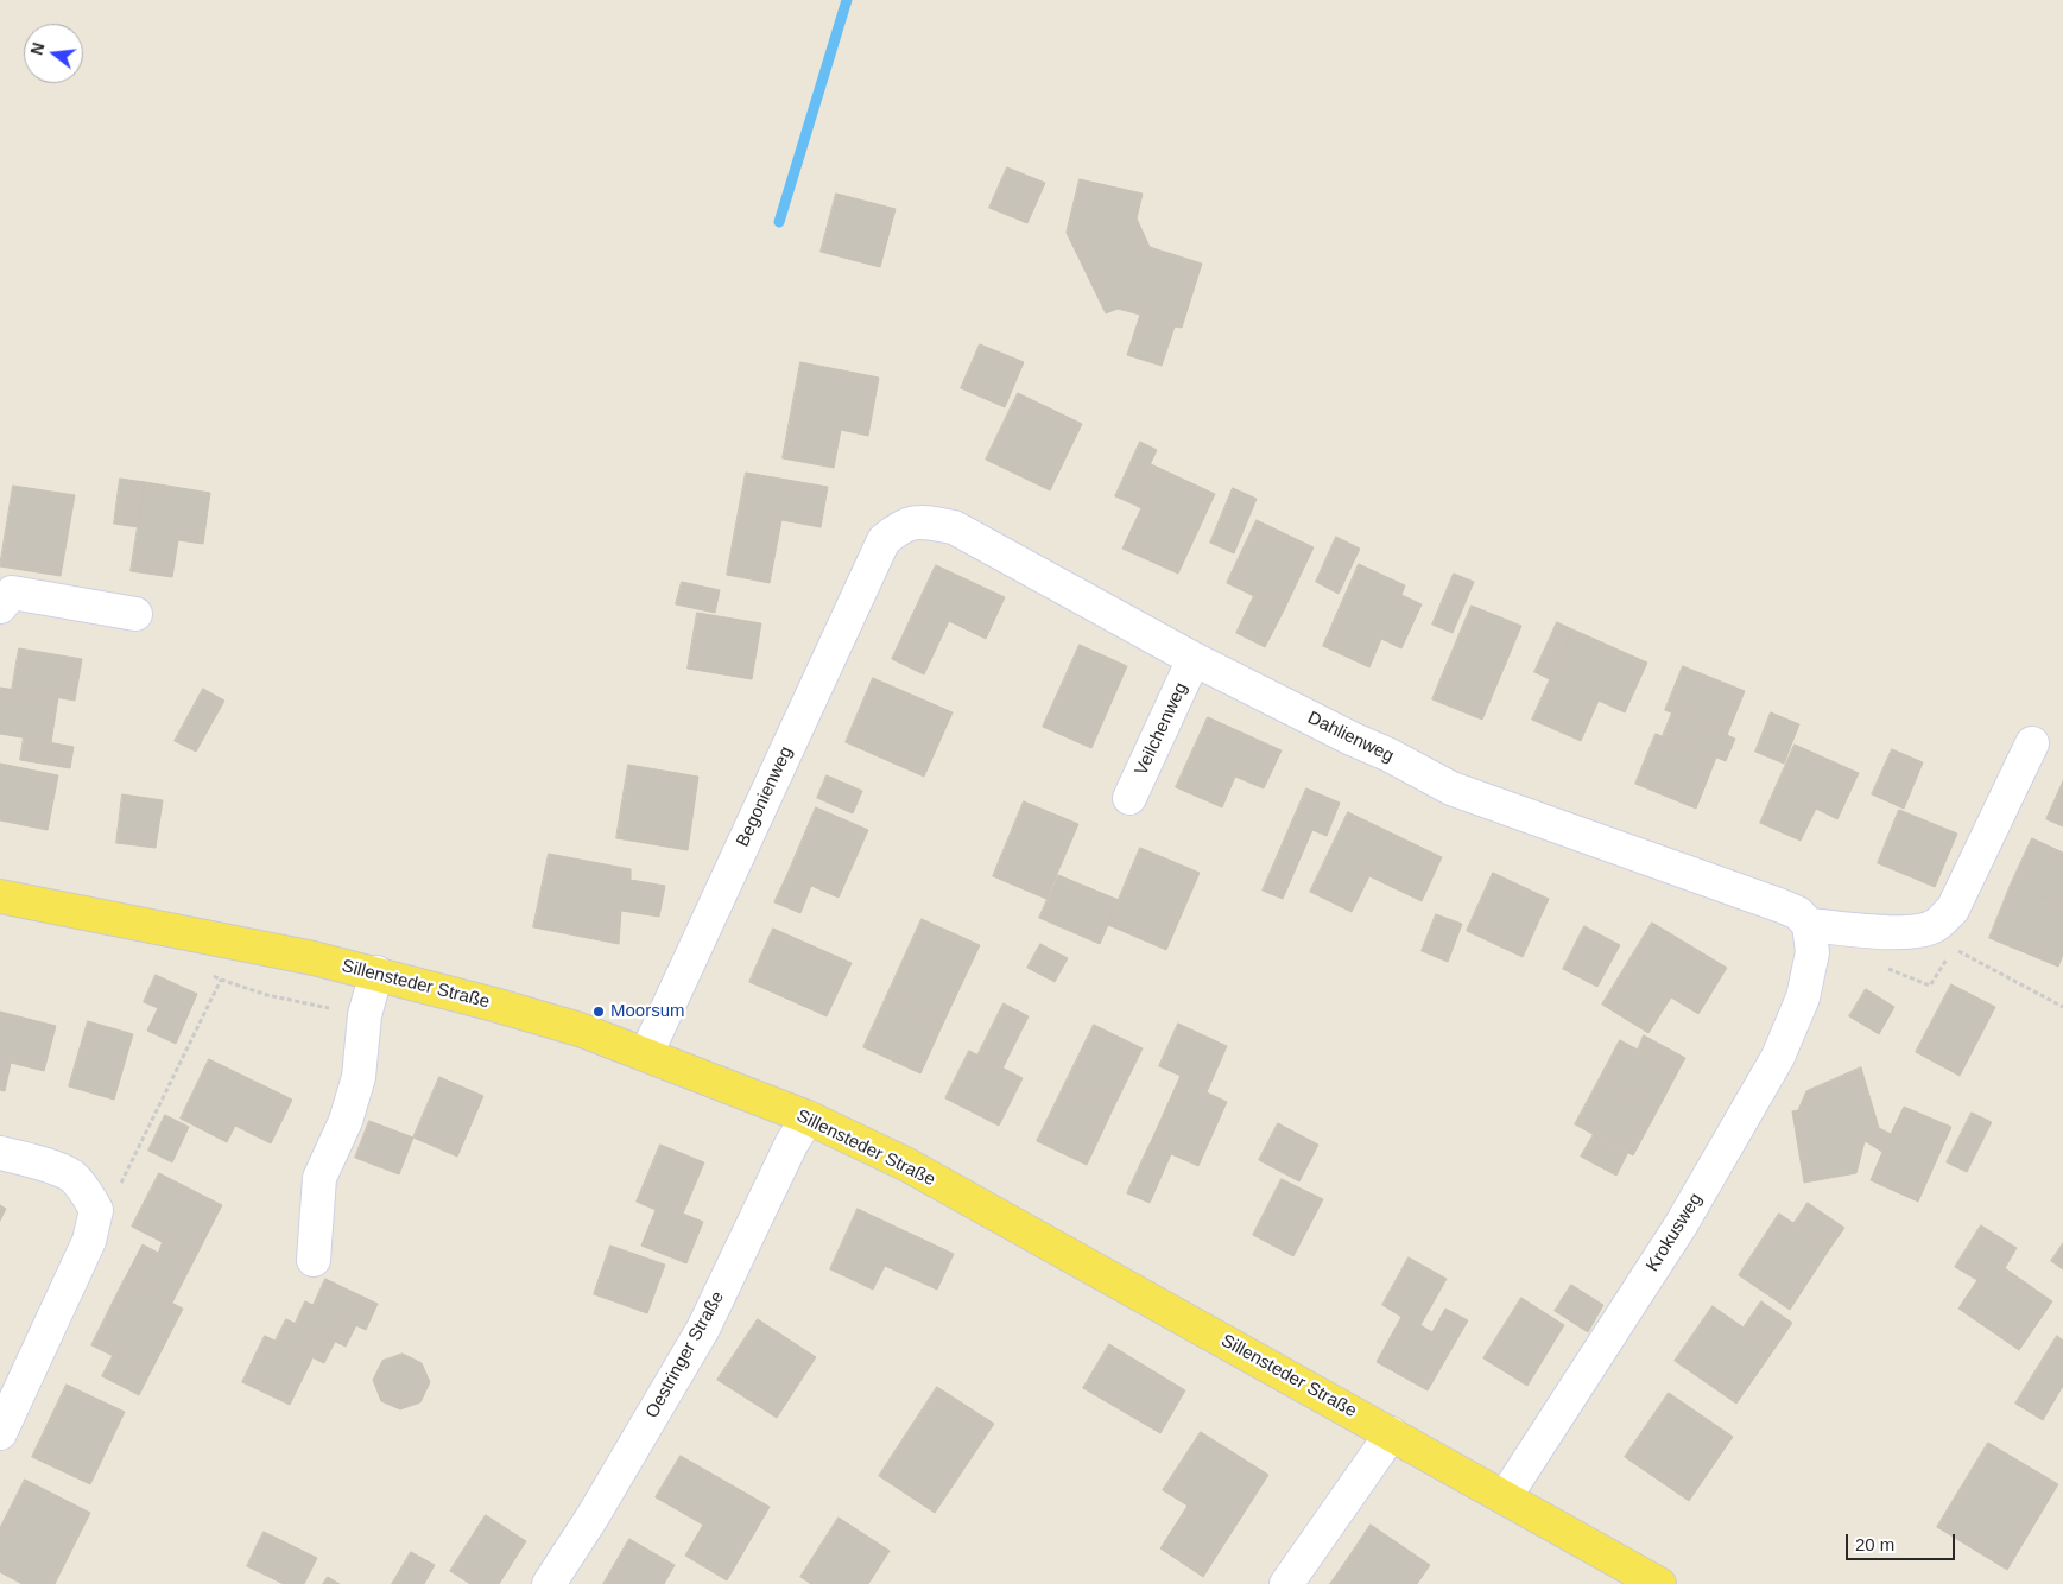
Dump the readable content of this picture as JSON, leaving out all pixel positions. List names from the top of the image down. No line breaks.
{"streets":{"main road":["Sillensteder Straße"],"street":["Veilchenweg","Dahlienweg","Begonienweg","Krokusweg","Oestringer Straße"]},"crossings":[["Veilchenweg","Dahlienweg"],["Dahlienweg","Begonienweg"],["Dahlienweg","Krokusweg"],["Begonienweg","Sillensteder Straße"],["Sillensteder Straße","Krokusweg"],["Sillensteder Straße","Oestringer Straße"]],"places":["Moorsum"],"scale_bar":"20 m","north":"left"}
